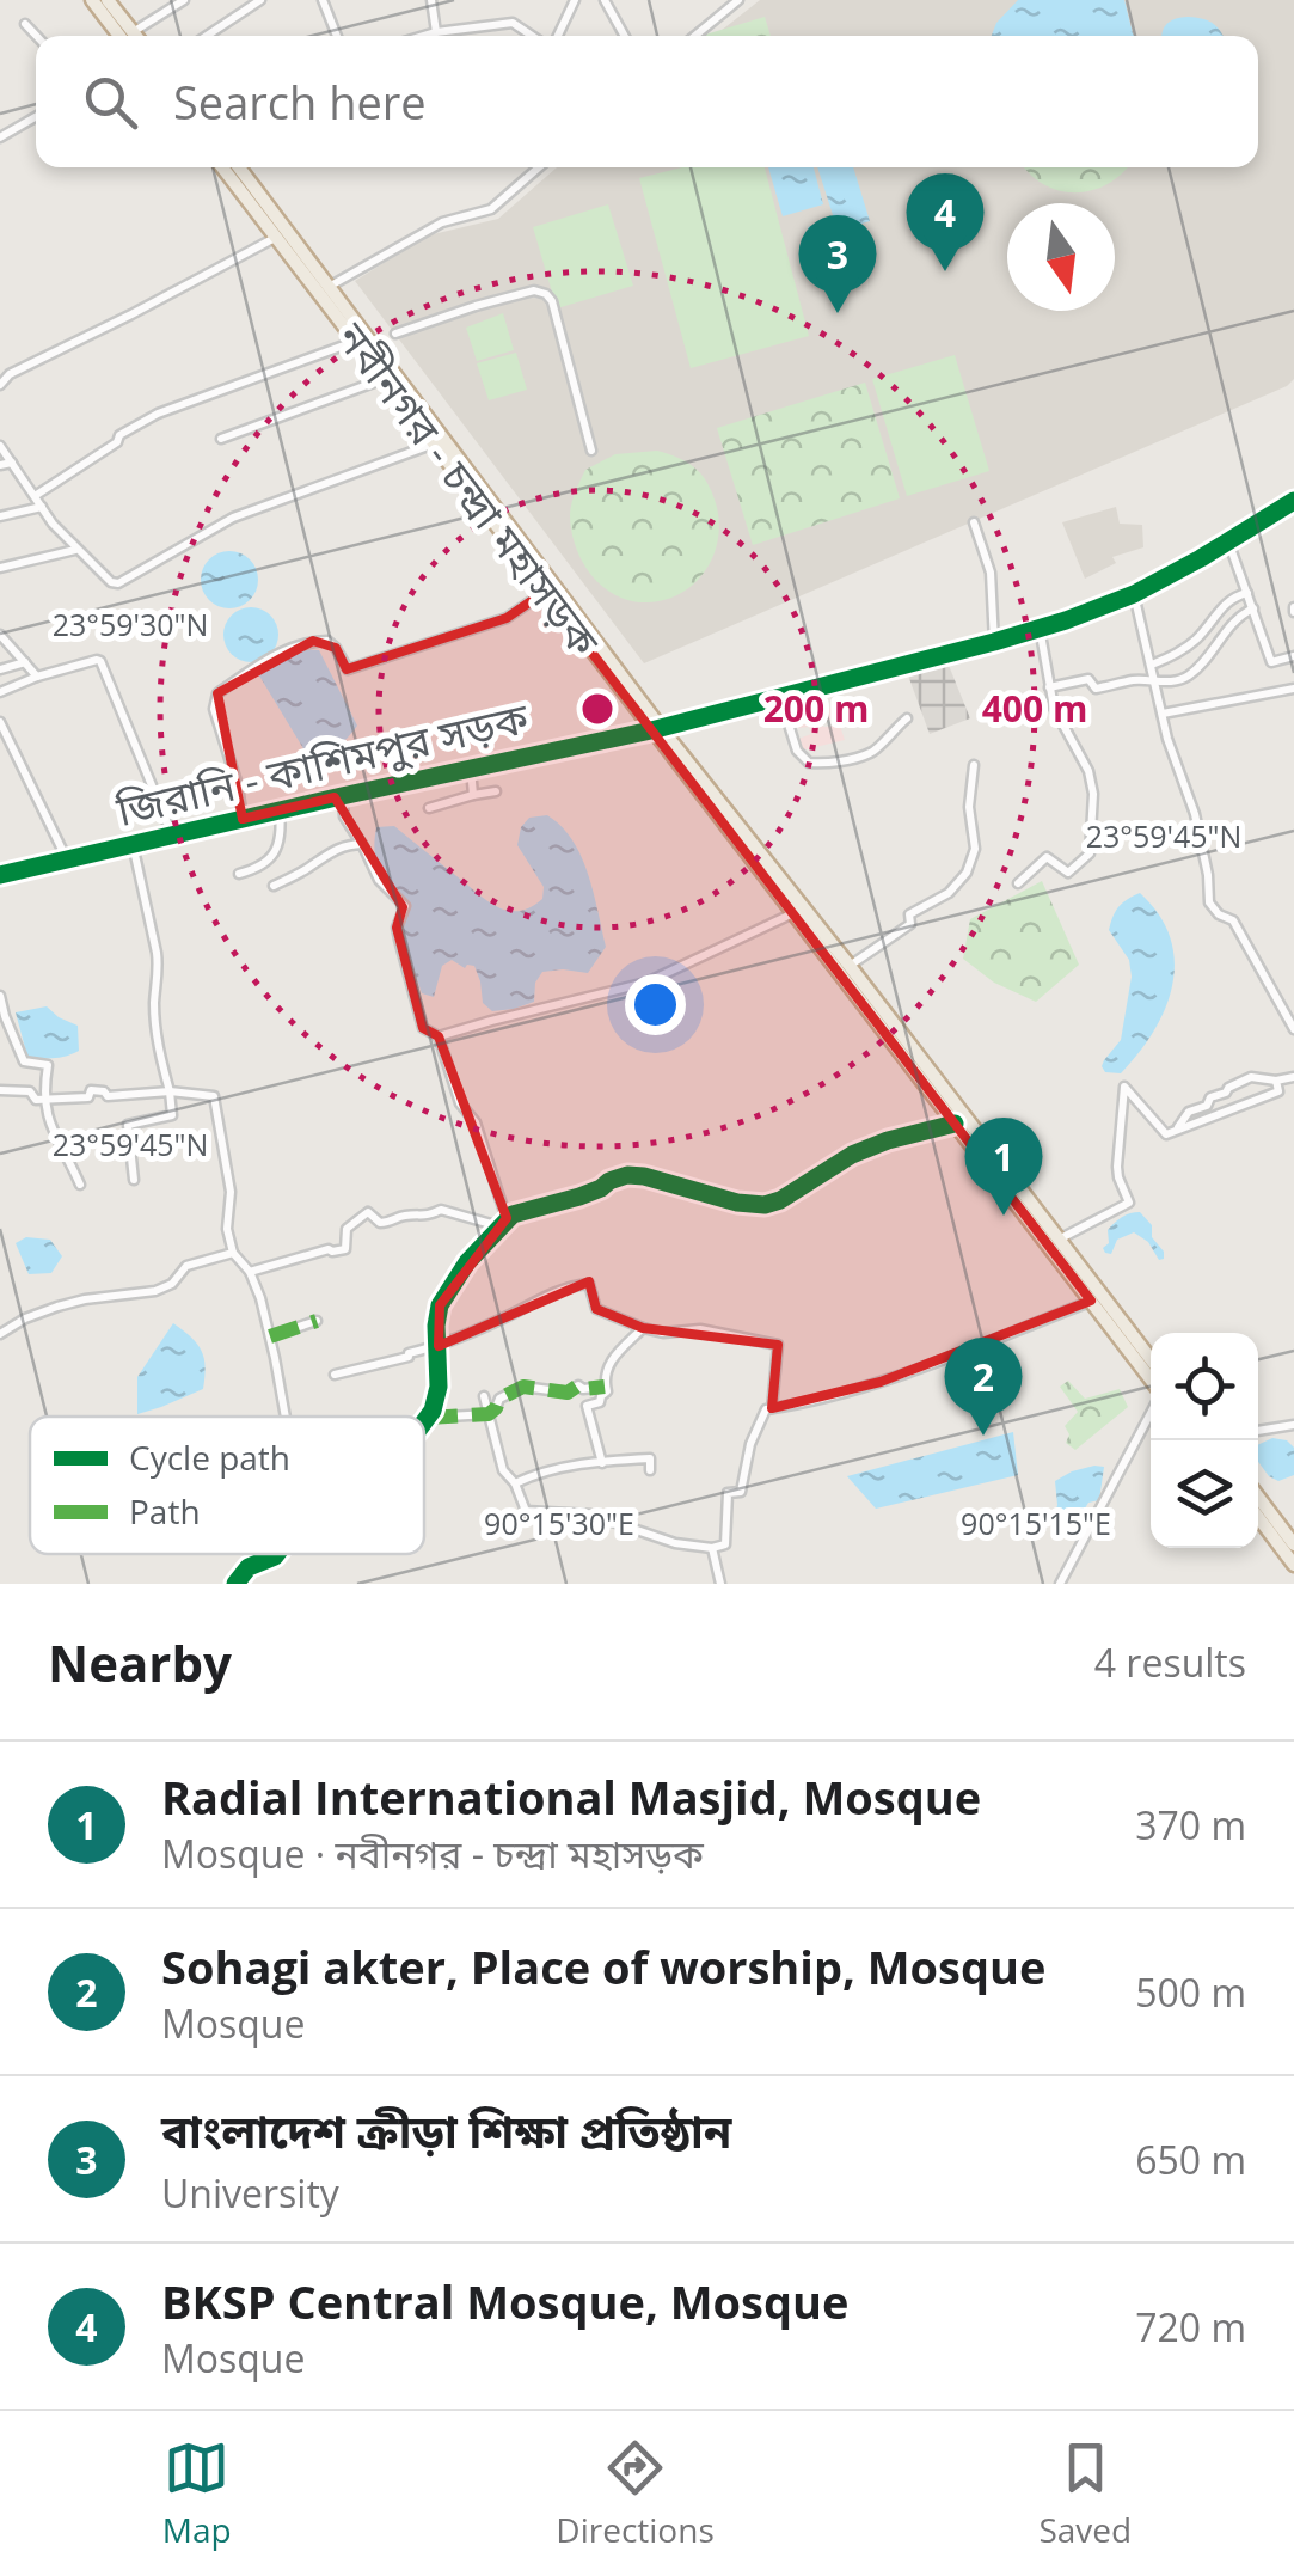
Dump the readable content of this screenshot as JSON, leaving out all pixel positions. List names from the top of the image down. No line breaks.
{"streets":{"highway":["নবীনগর - চন্দ্রা মহাসড়ক"],"street":["জিরানি - কাশিমপুর সড়ক"]},"crossings":[["নবীনগর - চন্দ্রা মহাসড়ক","জিরানি - কাশিমপুর সড়ক"]],"legend":["Cycle path","Path"],"north":"bottom","page":{"search":"Search here","pins":["4","3","1","2"],"heading":["Nearby","4 results"],"list":[{"mark":"1","name":"Radial International Masjid, Mosque","note":"Mosque · নবীনগর - চন্দ্রা মহাসড়ক","value":"370 m"},{"mark":"2","name":"Sohagi akter, Place of worship, Mosque","note":"Mosque","value":"500 m"},{"mark":"3","name":"বাংলাদেশ ক্রীড়া শিক্ষা প্রতিষ্ঠান","note":"University","value":"650 m"},{"mark":"4","name":"BKSP Central Mosque, Mosque","note":"Mosque","value":"720 m"}],"nav":["Map","Directions","Saved"]},"coordinates":["23°59'30\"N","23°59'45\"N","90°15'30\"E","90°15'15\"E"],"rings":["200 m","400 m"]}
